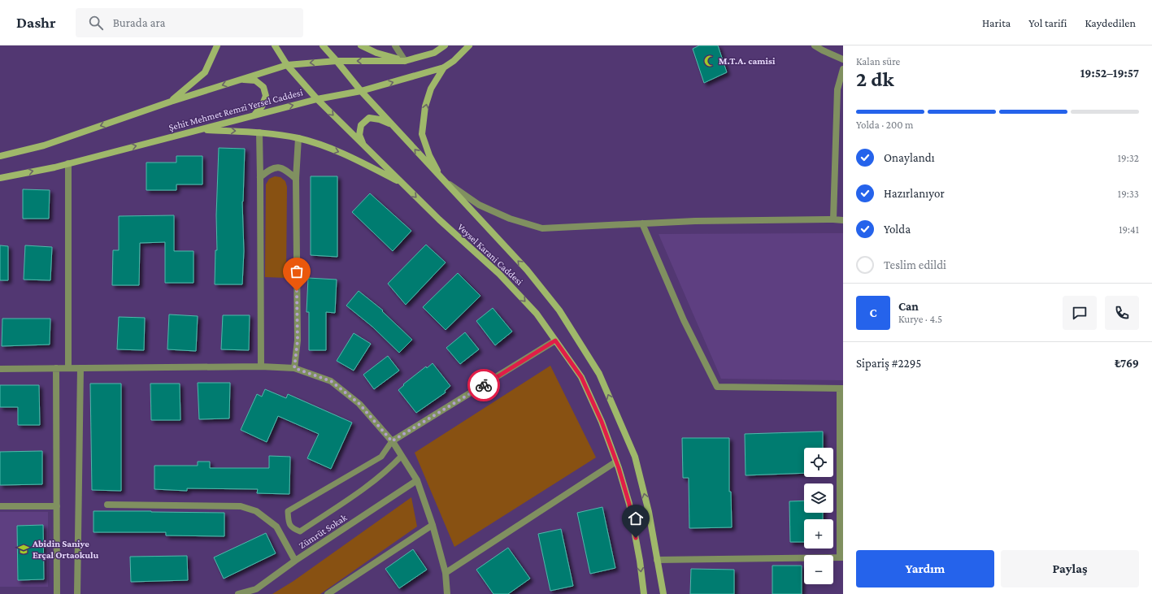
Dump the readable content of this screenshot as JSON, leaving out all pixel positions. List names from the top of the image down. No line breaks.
{"streets":{"main road":["Şehit Mehmet Remzi Yersel Caddesi","Veysel Karani Caddesi"],"street":["Zümrüt Sokak"]},"crossings":[["Şehit Mehmet Remzi Yersel Caddesi","Veysel Karani Caddesi"]],"places":{"mosque":["M.T.A. camisi"],"school or university":["Abidin Saniye Erçal Ortaokulu"]},"page":{"header":"Dashr","search":"Burada ara","nav":["Harita","Yol tarifi","Kaydedilen"],"heading":["2 dk","Kalan süre","19:52–19:57"],"panel":["Can","Kurye · 4.5","Sipariş #2295","₺769"],"bar":"Yolda · 200 m","list":[["Onaylandı","19:32"],["Hazırlanıyor","19:33"],["Yolda","19:41"],"Teslim edildi"],"round":"C","map_buttons":["+","−"],"buttons":["Yardım","Paylaş"]}}
